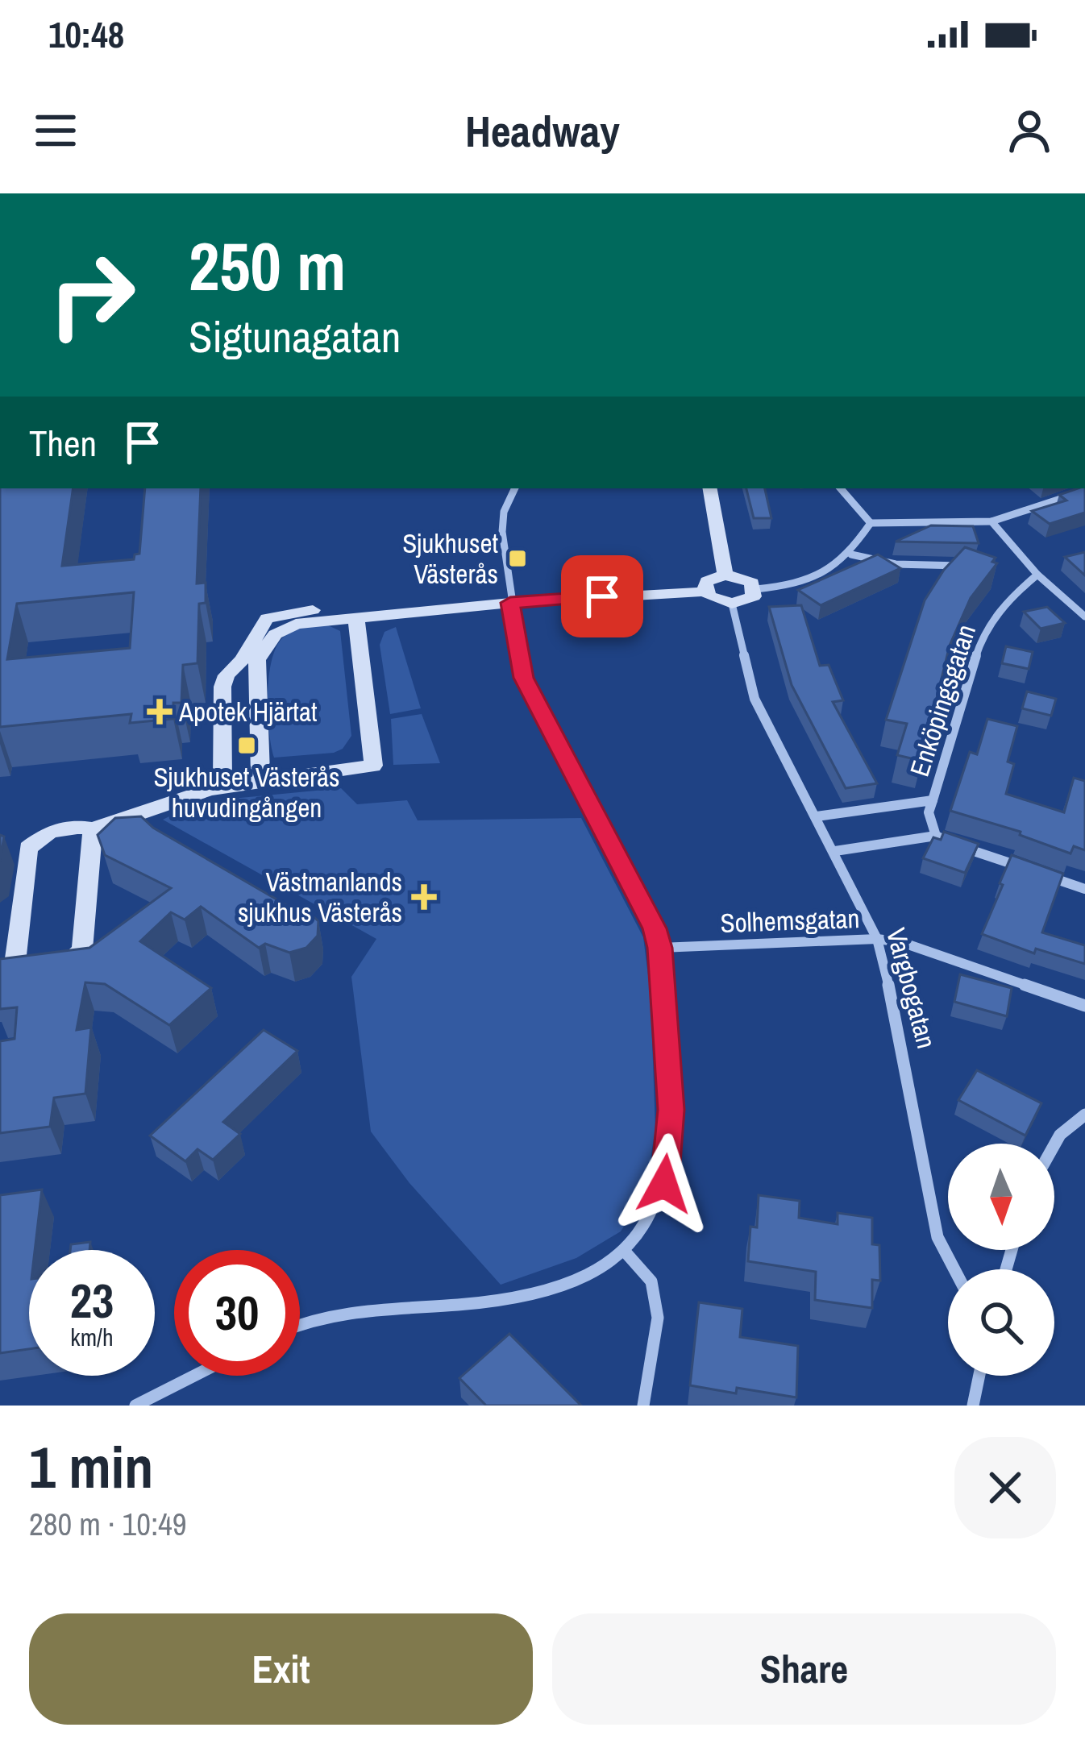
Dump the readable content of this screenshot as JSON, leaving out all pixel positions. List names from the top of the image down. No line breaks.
{"streets":{"street":["Enköpingsgatan","Solhemsgatan","Vargbogatan"]},"crossings":[["Solhemsgatan","Vargbogatan"]],"places":{"transit":["Sjukhuset Västerås","Sjukhuset Västerås huvudingången"],"health":["Apotek Hjärtat","Västmanlands sjukhus Västerås"]},"north":"bottom","page":{"status":"10:48","header":"Headway","turn":["250 m","Sigtunagatan"],"then":"Then","speed":"23 km/h","limit":"30","heading":["1 min","280 m · 10:49"],"buttons":["Exit","Share"]}}
